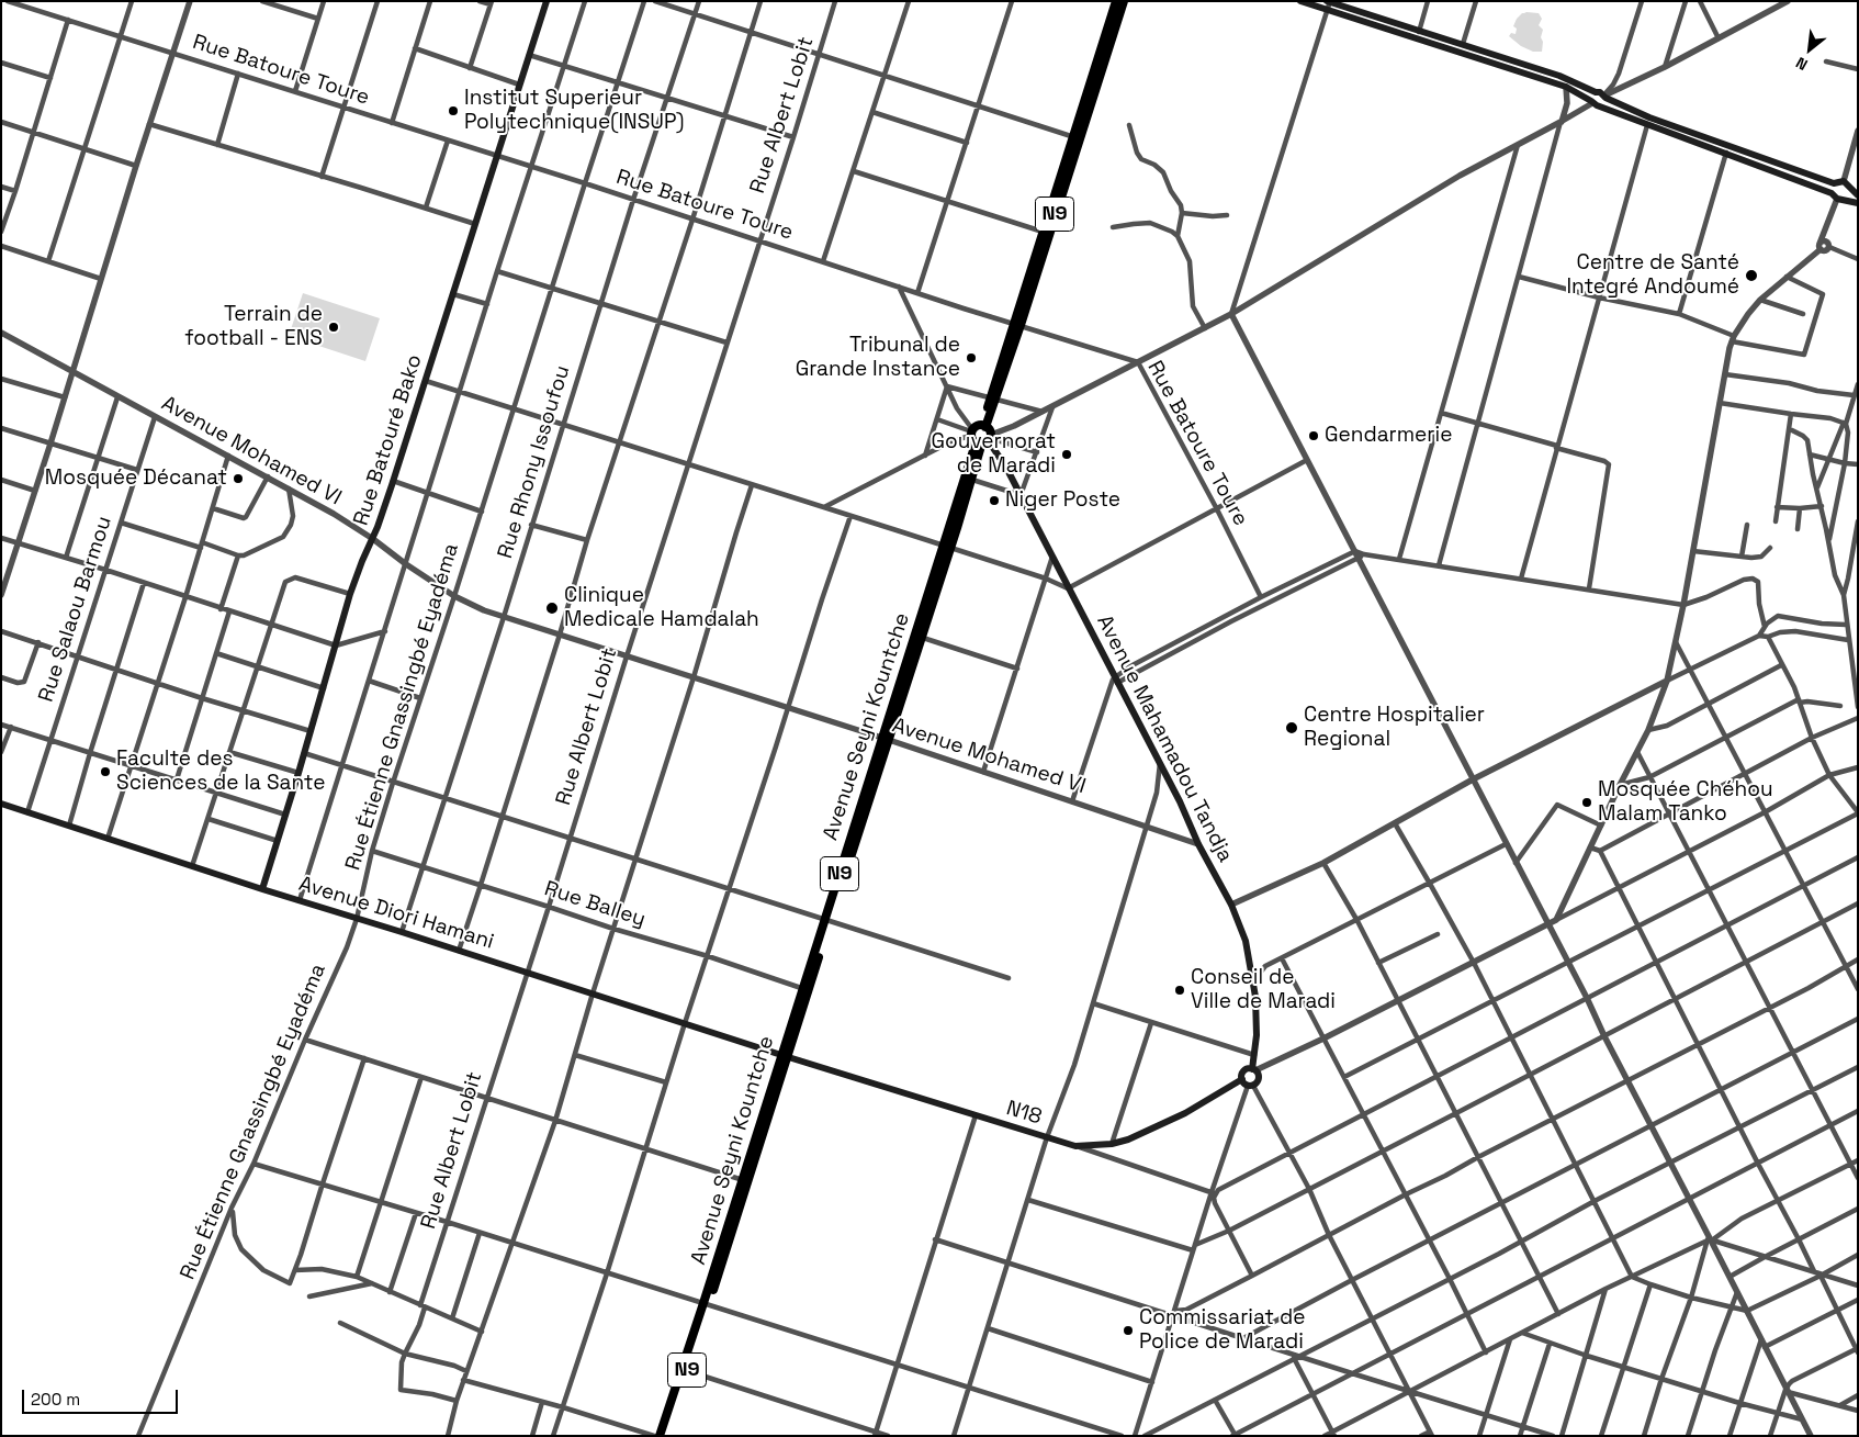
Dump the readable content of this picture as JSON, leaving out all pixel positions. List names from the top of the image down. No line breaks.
{"streets":{"highway":["N9","Avenue Seyni Kountche"],"main road":["Rue Batouré Bako","Avenue Mahamadou Tandja","Avenue Diori Hamani","N18"],"street":["Rue Batoure Toure","Rue Albert Lobit","Avenue Mohamed VI","Rue Rhony Issoufou","Rue Salaou Barmou","Rue Étienne Gnassingbé Eyadéma","Rue Balley"]},"crossings":[["Rue Batoure Toure","Rue Albert Lobit"],["Rue Batoure Toure","Rue Batouré Bako"],["Rue Batoure Toure","Rue Rhony Issoufou"],["Rue Batoure Toure","Rue Étienne Gnassingbé Eyadéma"],["Rue Batoure Toure","Avenue Seyni Kountche"],["Rue Albert Lobit","Avenue Mohamed VI"],["Rue Albert Lobit","Rue Balley"],["Rue Albert Lobit","Avenue Diori Hamani"],["N9","Avenue Seyni Kountche"],["Rue Batouré Bako","Avenue Mohamed VI"],["Rue Batouré Bako","Avenue Diori Hamani"],["Avenue Mohamed VI","Rue Rhony Issoufou"],["Avenue Mohamed VI","Rue Salaou Barmou"],["Avenue Mohamed VI","Rue Étienne Gnassingbé Eyadéma"],["Avenue Mohamed VI","Avenue Seyni Kountche"],["Avenue Mohamed VI","Avenue Mahamadou Tandja"],["Rue Rhony Issoufou","Rue Balley"],["Rue Rhony Issoufou","Avenue Diori Hamani"],["Rue Salaou Barmou","Avenue Diori Hamani"],["Rue Étienne Gnassingbé Eyadéma","Rue Balley"],["Rue Étienne Gnassingbé Eyadéma","Avenue Diori Hamani"],["Avenue Seyni Kountche","Avenue Mahamadou Tandja"],["Avenue Seyni Kountche","Rue Balley"],["Avenue Seyni Kountche","Avenue Diori Hamani"],["Avenue Seyni Kountche","N18"],["Avenue Mahamadou Tandja","N18"],["Avenue Diori Hamani","N18"]],"places":["Institut Superieur Polytechnique(INSUP)","Centre de Santé Integré Andoumé","Terrain de football - ENS","Tribunal de Grande Instance","Gendarmerie","Gouvernorat de Maradi","Mosquée Décanat","Niger Poste","Clinique Medicale Hamdalah","Centre Hospitalier Regional","Faculte des Sciences de la Sante","Mosquée Chéhou Malam Tanko","Conseil de Ville de Maradi","Commissariat de Police de Maradi"],"scale_bar":"200 m","north":"bottom left"}
